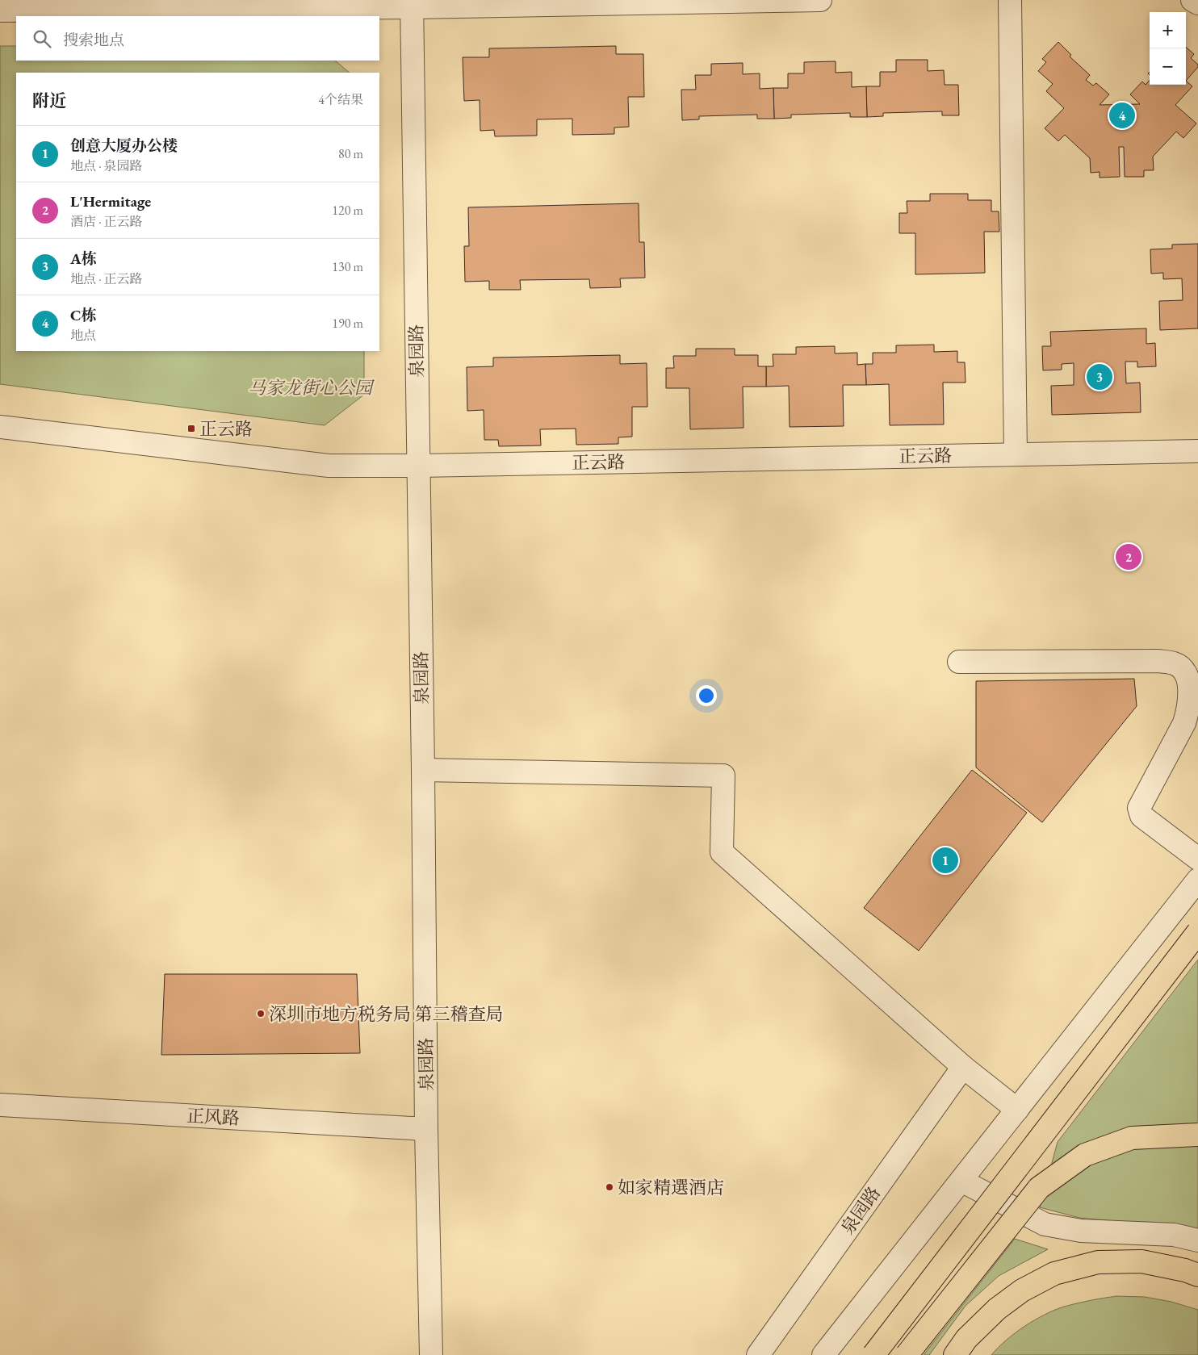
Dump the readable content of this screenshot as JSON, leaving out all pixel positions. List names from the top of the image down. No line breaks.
{"streets":{"street":["泉园路","正云路","正风路"]},"crossings":[["泉园路","正云路"],["泉园路","正风路"]],"parks":["马家龙街心公园"],"places":{"transit":["正云路"],"other":["深圳市地方税务局 第三稽查局","如家精選酒店"]},"page":{"map_buttons":["+","−"],"search":"搜索地点","heading":["附近","4个结果"],"pins":["4","3","2","1"],"list":[{"mark":"1","name":"创意大厦办公楼","note":"地点 · 泉园路","value":"80 m"},{"mark":"2","name":"L'Hermitage","note":"酒店 · 正云路","value":"120 m"},{"mark":"3","name":"A栋","note":"地点 · 正云路","value":"130 m"},{"mark":"4","name":"C栋","note":"地点","value":"190 m"}]}}
